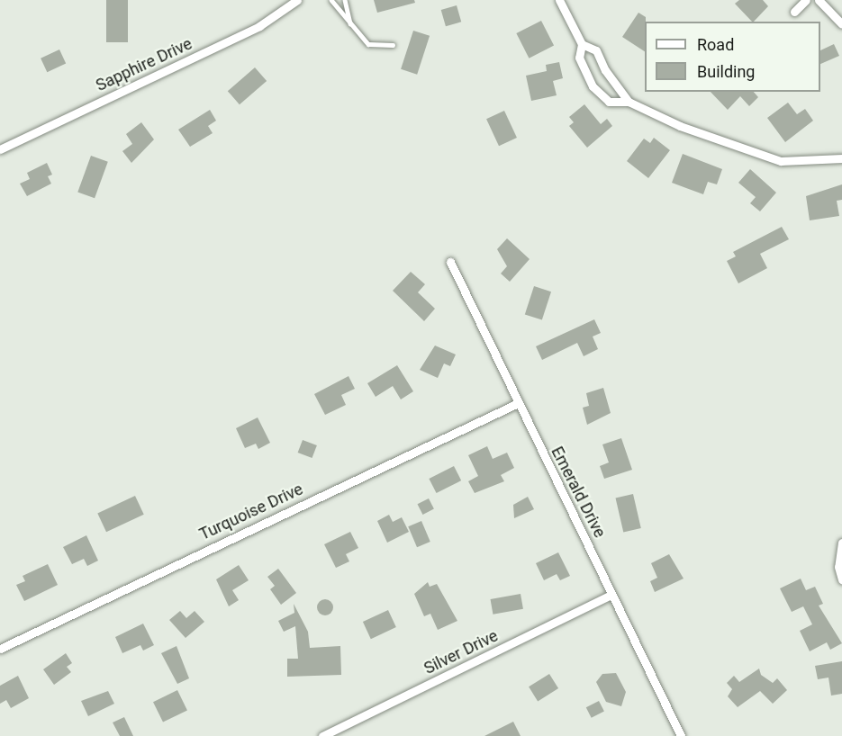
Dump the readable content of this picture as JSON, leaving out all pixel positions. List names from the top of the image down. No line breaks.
{"streets":{"street":["Sapphire Drive","Emerald Drive","Turquoise Drive","Silver Drive"]},"crossings":[["Emerald Drive","Turquoise Drive"],["Emerald Drive","Silver Drive"]],"legend":["Road","Building"]}
